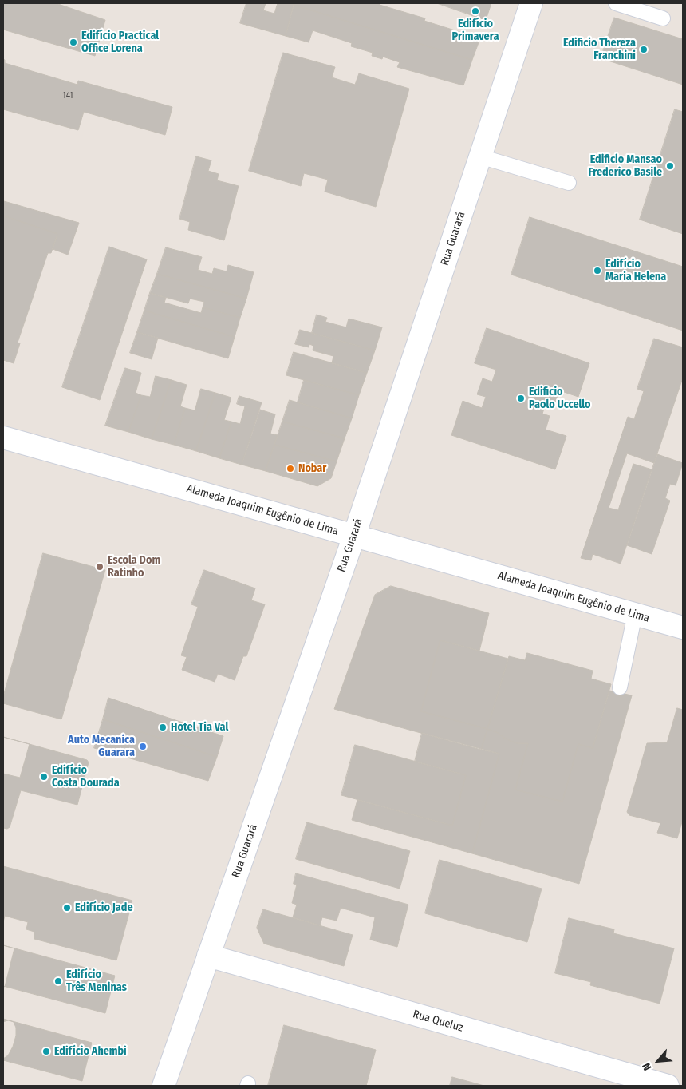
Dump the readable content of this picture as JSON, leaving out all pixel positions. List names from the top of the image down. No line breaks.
{"streets":{"street":["Rua Guarará","Alameda Joaquim Eugênio de Lima","Rua Queluz"]},"crossings":[["Rua Guarará","Alameda Joaquim Eugênio de Lima"],["Rua Guarará","Rua Queluz"]],"places":["Edifício Primavera","Edifício Practical Office Lorena","Edificio Thereza Franchini","Edificio Mansao Frederico Basile","Edifício Maria Helena","Edificio Paolo Uccello","Nobar","Escola Dom Ratinho","Hotel Tia Val","Auto Mecanica Guarara","Edifício Costa Dourada","Edifício Jade","Edifício Três Meninas","Edifício Ahembi"],"house_numbers":["141"],"north":"bottom left"}
